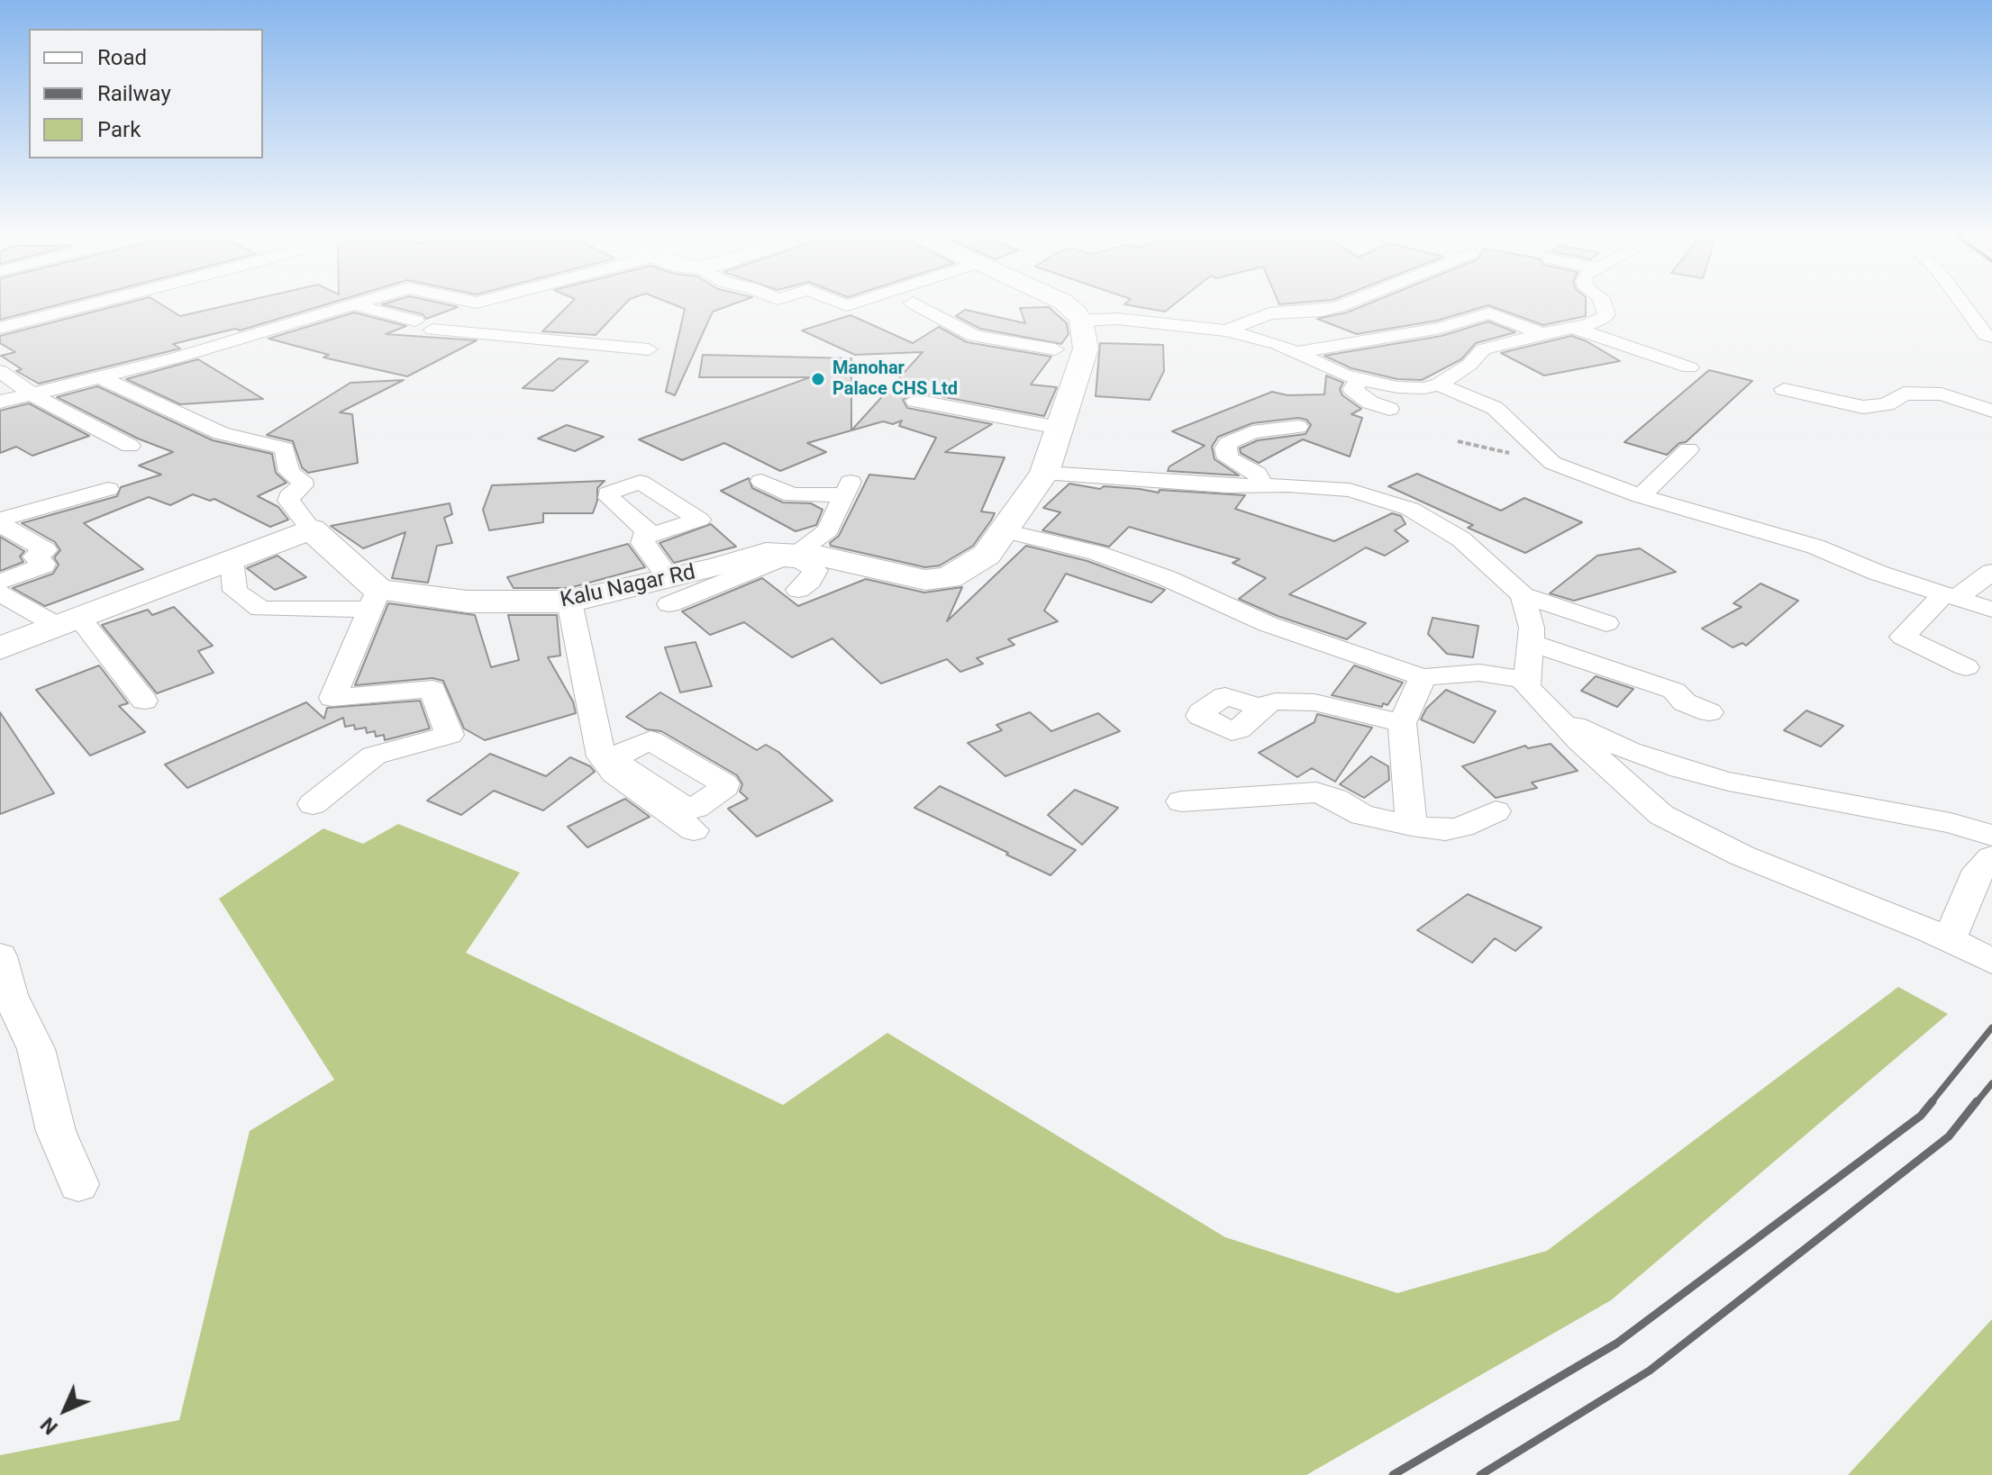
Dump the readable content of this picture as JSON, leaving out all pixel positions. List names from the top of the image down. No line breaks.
{"streets":{"street":["Kalu Nagar Rd"]},"places":["Manohar Palace CHS Ltd"],"legend":["Road","Railway","Park"],"north":"bottom left"}
